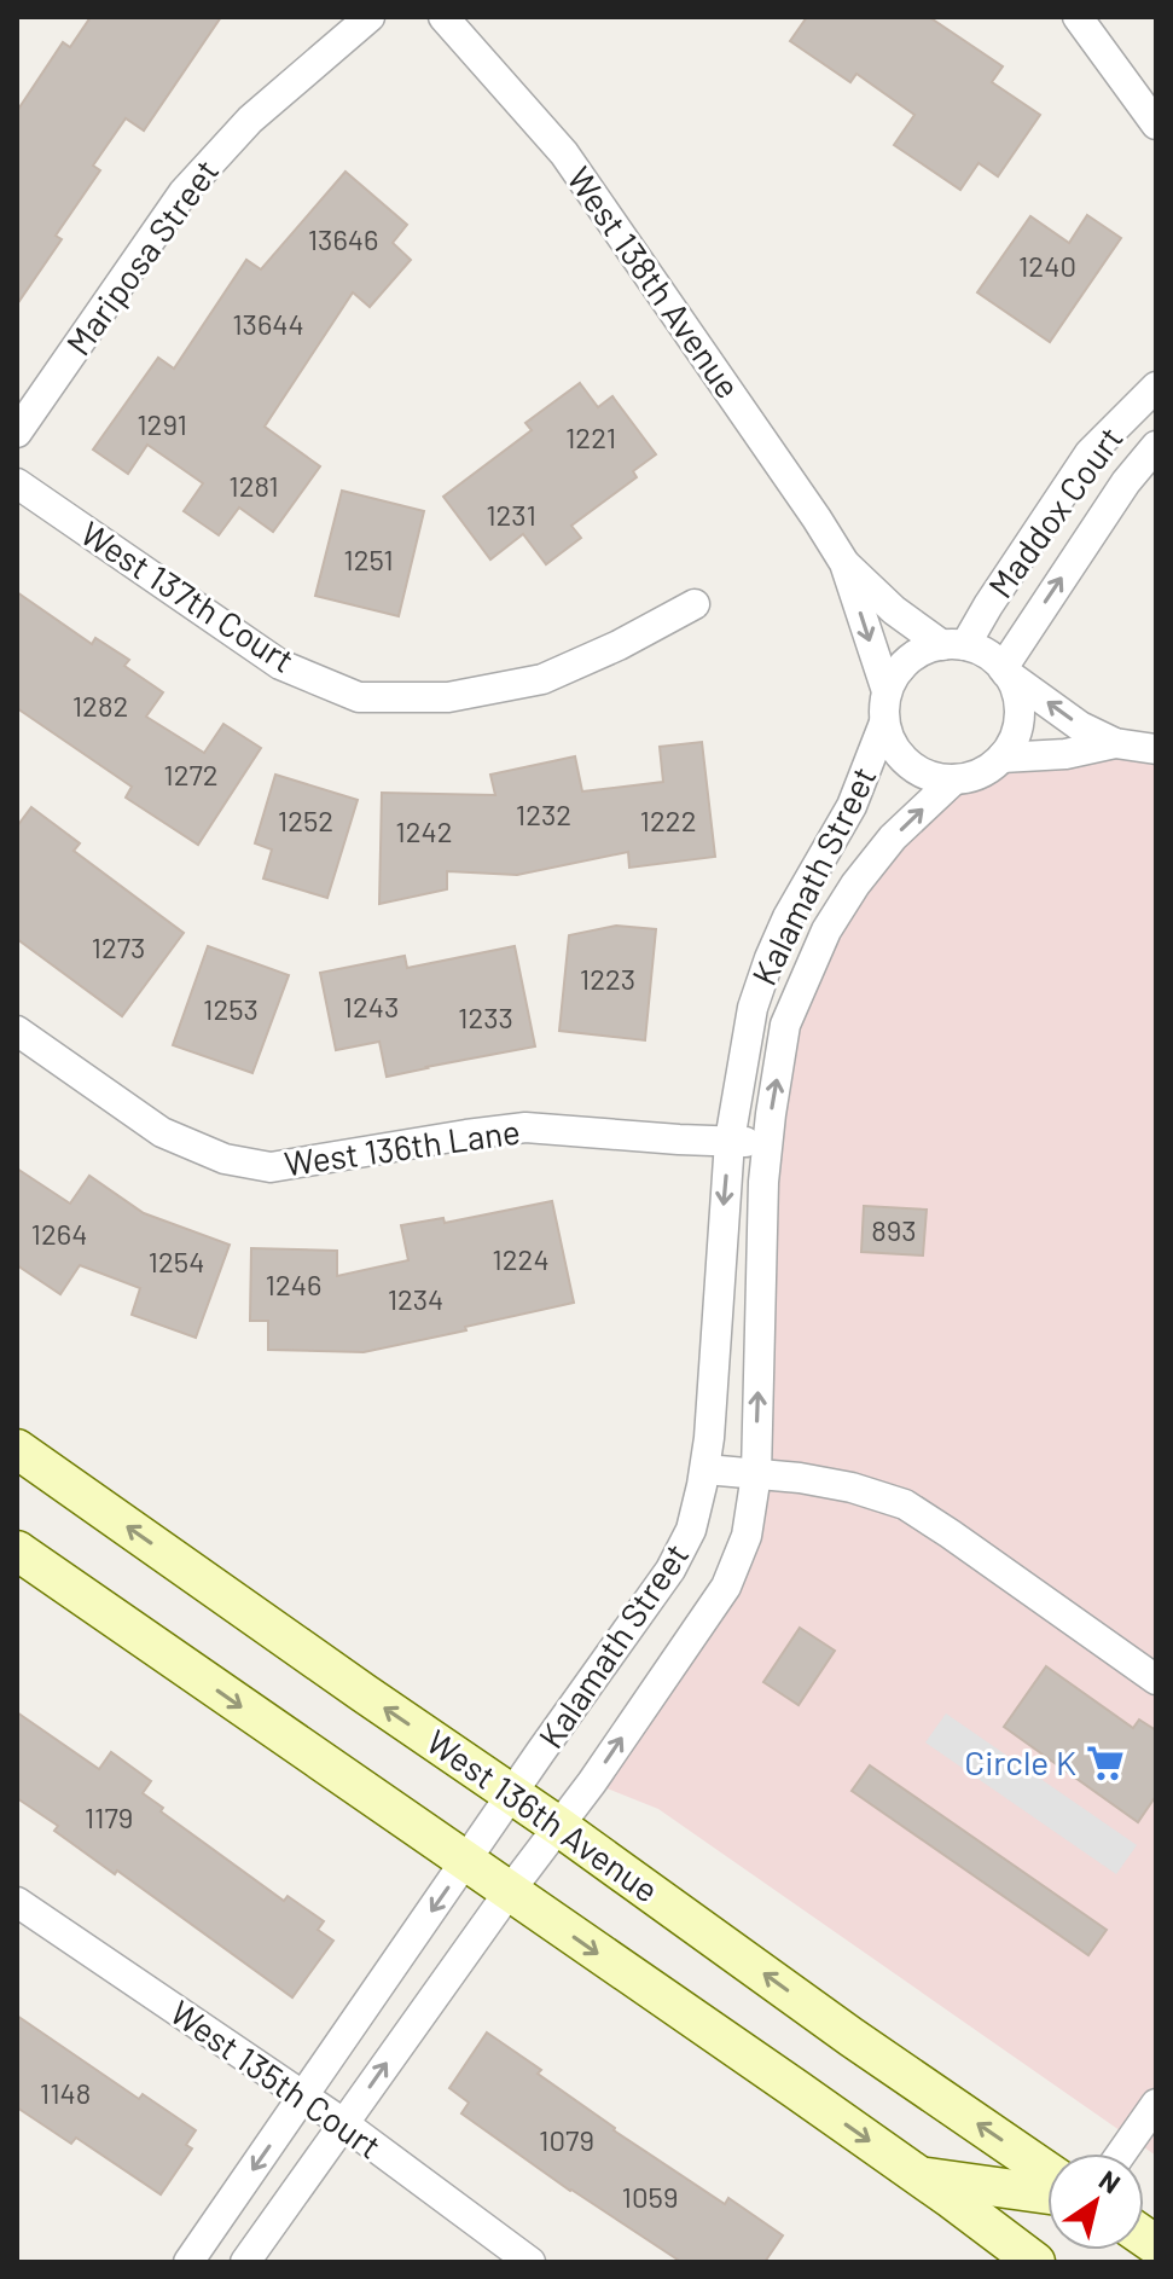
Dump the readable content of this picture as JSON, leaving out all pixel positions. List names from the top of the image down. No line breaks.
{"streets":{"main road":["West 136th Avenue"],"street":["Mariposa Street","West 138th Avenue","Maddox Court","West 137th Court","Kalamath Street","West 136th Lane","West 135th Court"]},"crossings":[["West 138th Avenue","Maddox Court"],["West 138th Avenue","Kalamath Street"],["Maddox Court","Kalamath Street"],["Kalamath Street","West 136th Lane"],["Kalamath Street","West 136th Avenue"],["Kalamath Street","West 135th Court"]],"places":{"supermarket":["Circle K"]},"house_numbers":["13646","1240","13644","1291","1221","1281","1231","1251","1282","1272","1232","1252","1222","1242","1273","1223","1243","1253","1233","893","1264","1224","1254","1246","1234","1179","1148","1079","1059"],"north":"top right"}
